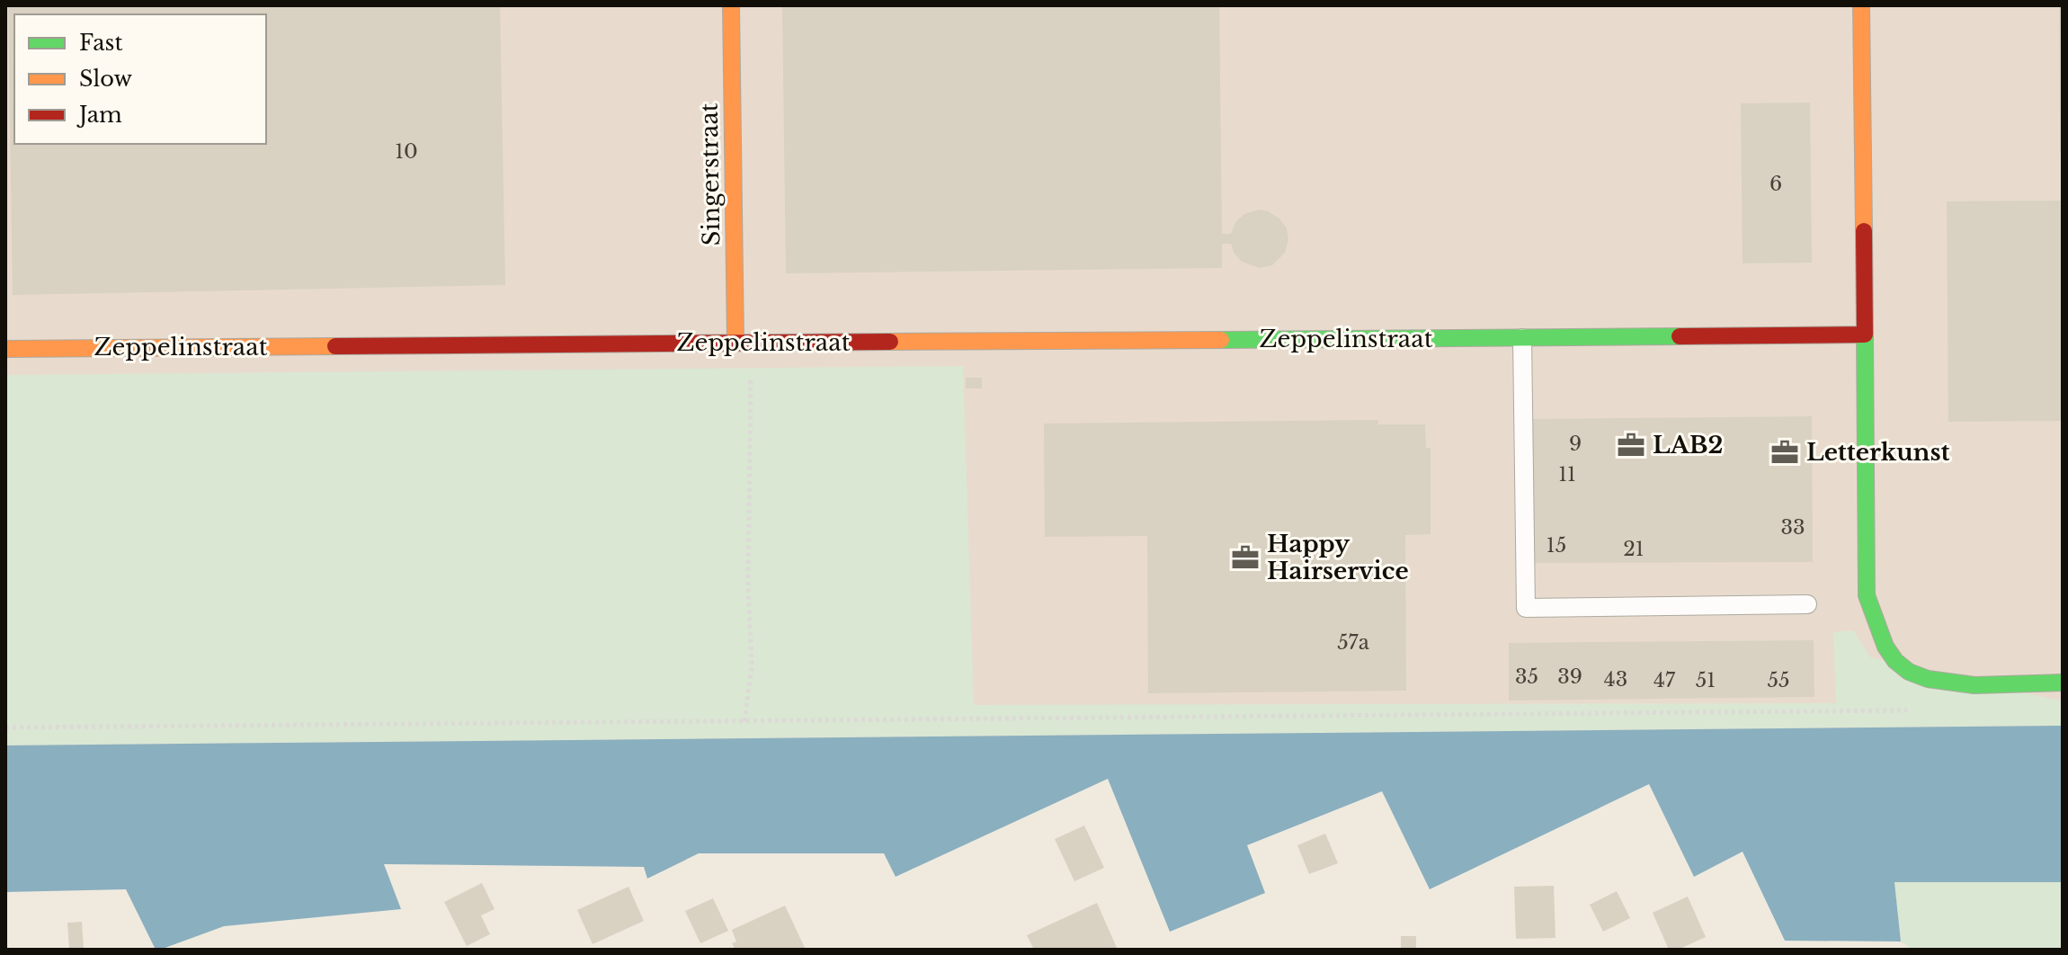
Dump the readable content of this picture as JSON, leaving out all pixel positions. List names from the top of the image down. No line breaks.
{"streets":{"street":["Singerstraat","Zeppelinstraat"]},"crossings":[["Singerstraat","Zeppelinstraat"]],"places":{"office":["LAB2","Letterkunst","Happy Hairservice"]},"house_numbers":["10","6","9","11","33","15","21","57a","35","39","43","47","51","55"],"legend":["Fast","Slow","Jam"]}
